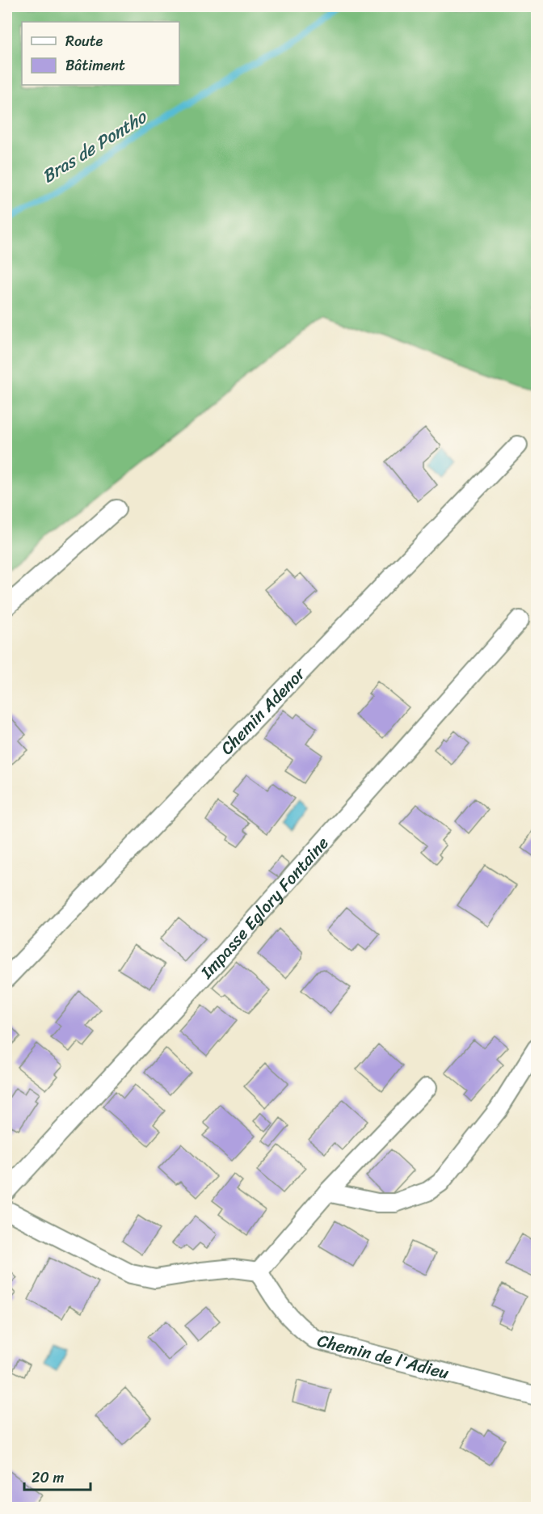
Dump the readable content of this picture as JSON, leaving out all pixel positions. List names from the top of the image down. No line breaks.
{"streets":{"street":["Chemin Adenor","Impasse Eglory Fontaine","Chemin de l'Adieu"]},"water":["Bras de Pontho"],"legend":["Route","Bâtiment"],"scale_bar":"20 m"}
